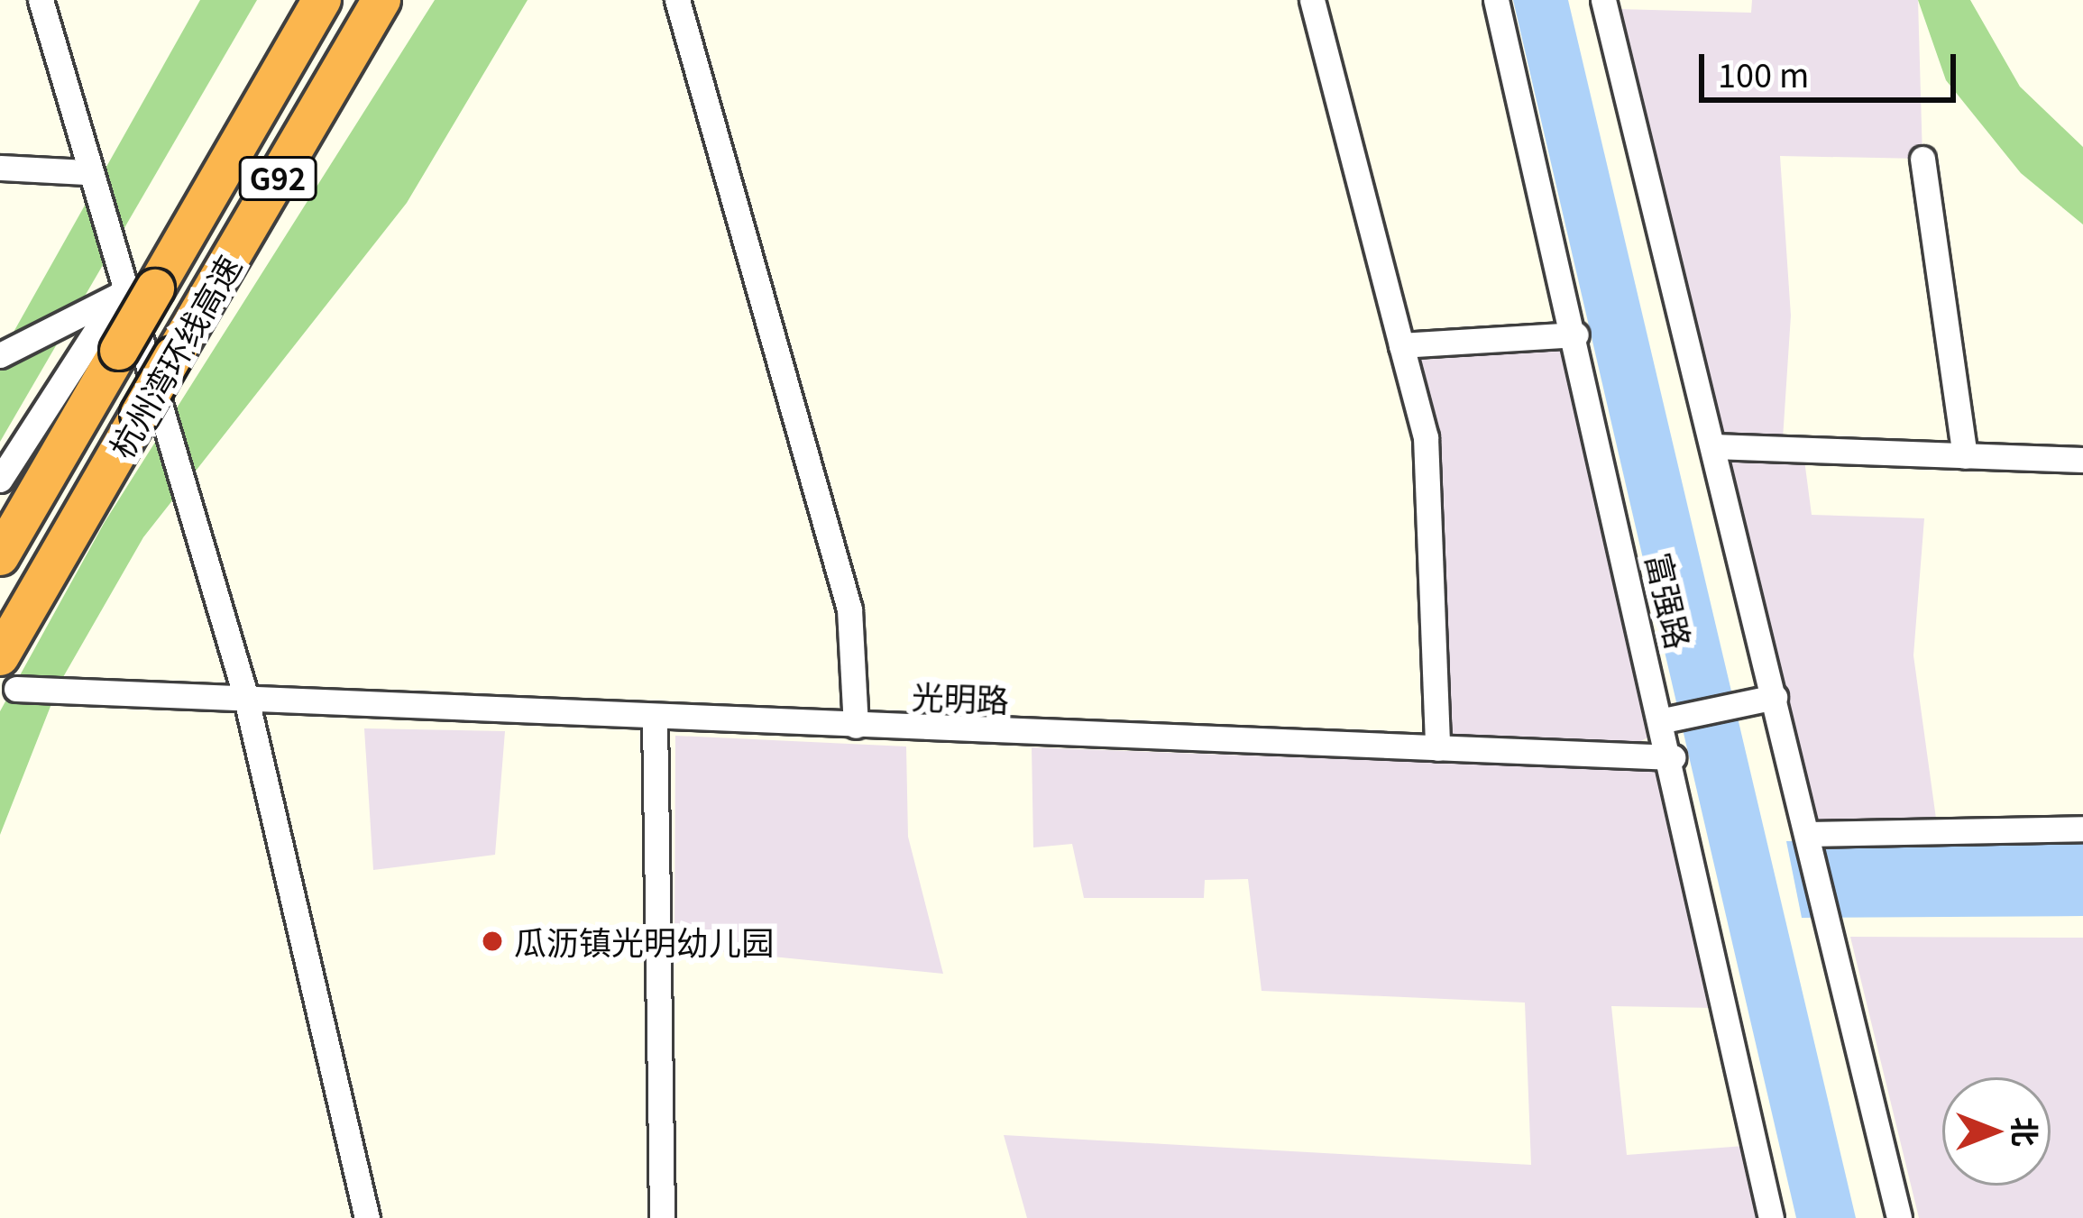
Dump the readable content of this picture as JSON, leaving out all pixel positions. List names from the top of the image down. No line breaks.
{"streets":{"highway":["G92","杭州湾环线高速"],"street":["富强路","光明路"]},"crossings":[["杭州湾环线高速","光明路"],["富强路","光明路"]],"places":["瓜沥镇光明幼儿园"],"scale_bar":"100 m","north":"right"}
